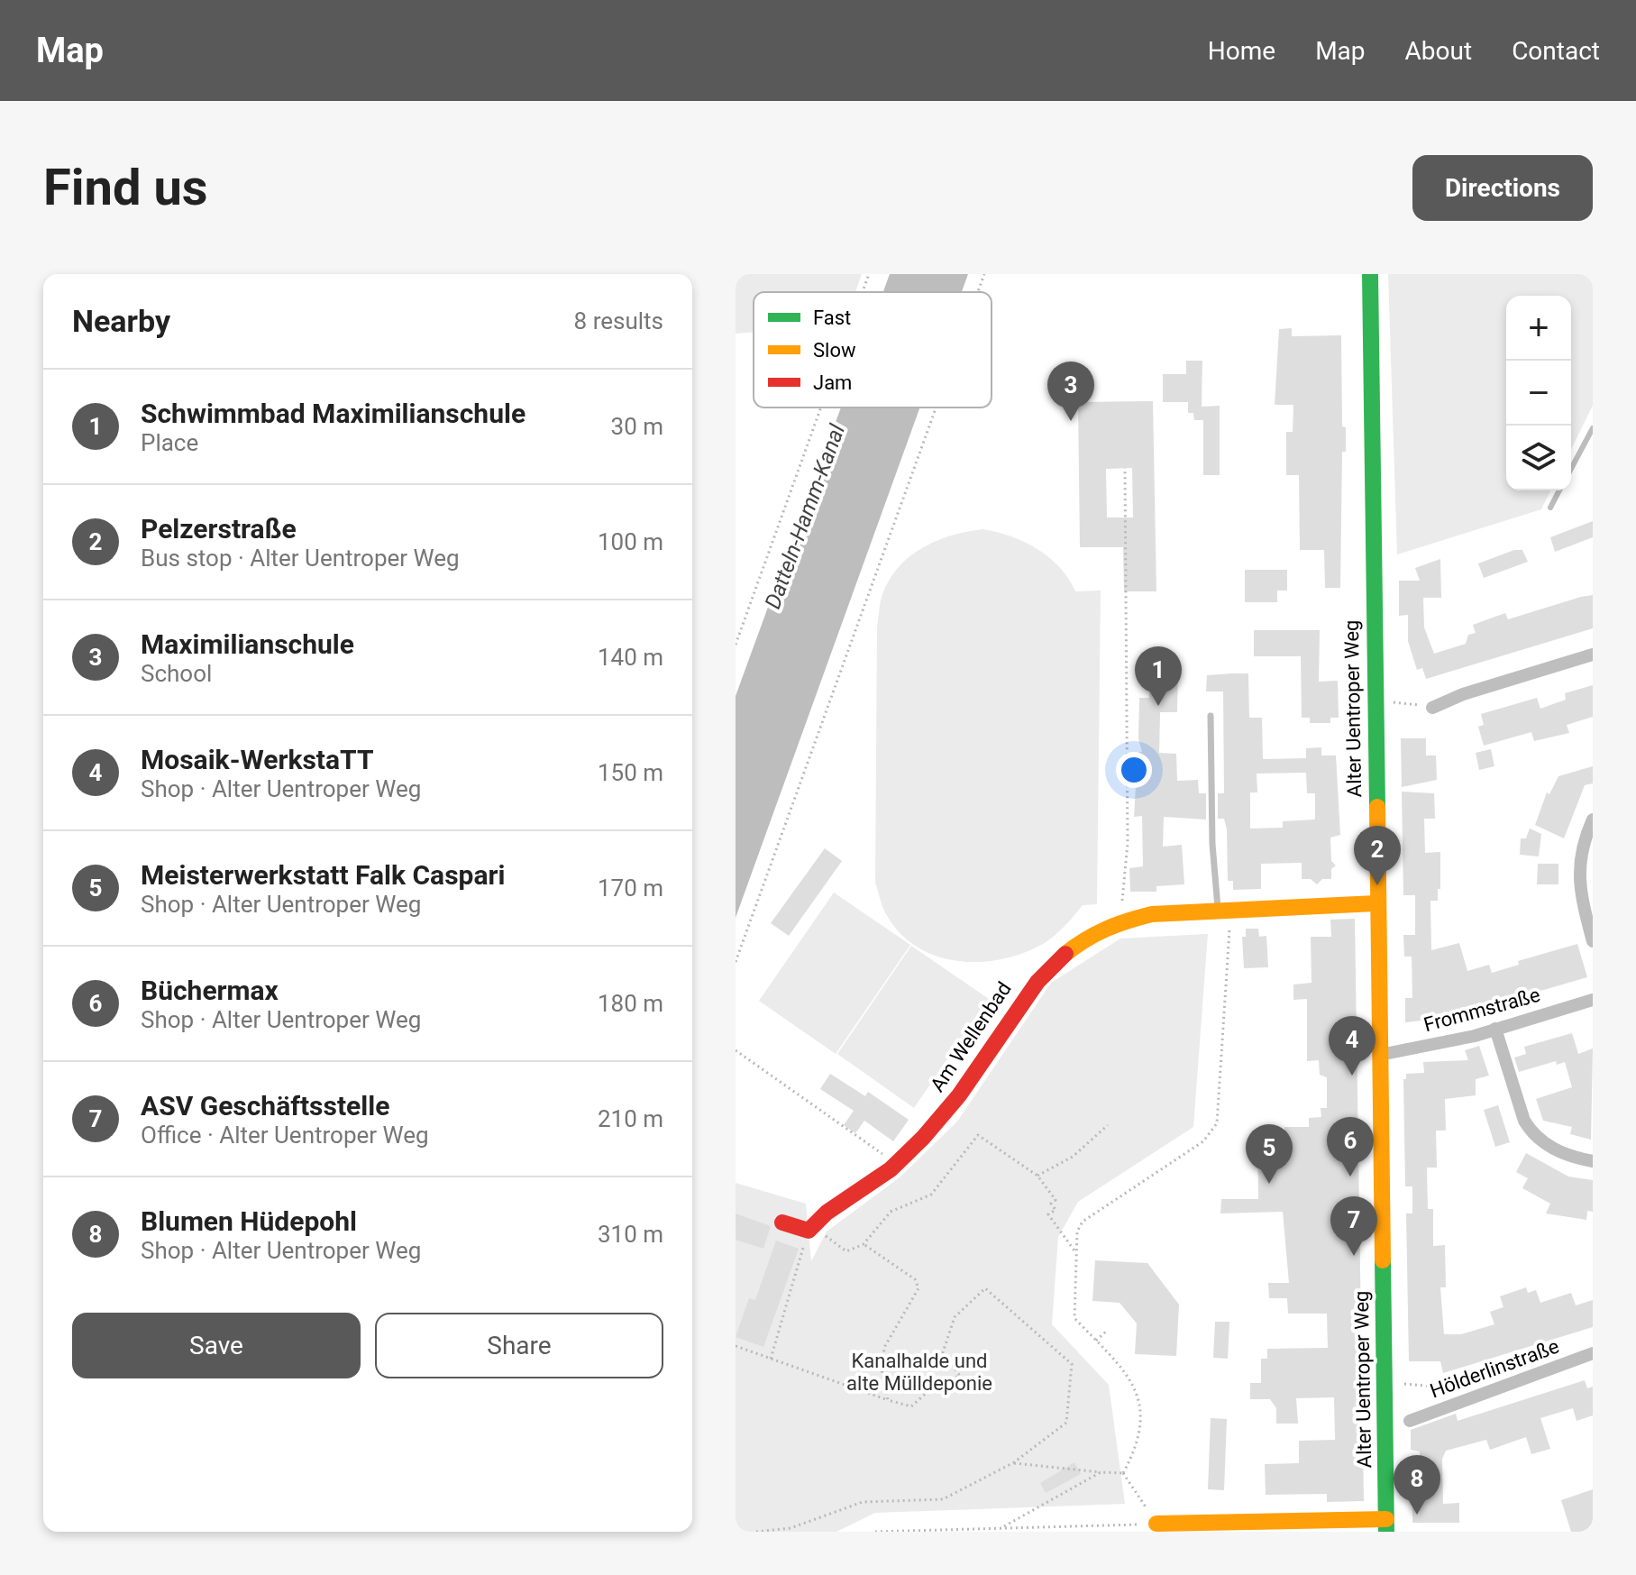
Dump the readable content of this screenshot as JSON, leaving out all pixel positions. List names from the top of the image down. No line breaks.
{"streets":{"street":["Alter Uentroper Weg","Frommstraße","Am Wellenbad","Hölderlinstraße"]},"crossings":[["Alter Uentroper Weg","Frommstraße"],["Alter Uentroper Weg","Am Wellenbad"]],"water":["Datteln-Hamm-Kanal"],"parks":["Kanalhalde und alte Mülldeponie"],"legend":["Fast","Slow","Jam"],"page":{"header":"Map","nav":["Home","Map","About","Contact"],"buttons":["Directions",["Save","Share"]],"title":"Find us","heading":["Nearby","8 results"],"map_buttons":["+","−"],"pins":["3","1","2","4","6","5","7","8"],"list":[{"mark":"1","name":"Schwimmbad Maximilianschule","note":"Place","value":"30 m"},{"mark":"2","name":"Pelzerstraße","note":"Bus stop · Alter Uentroper Weg","value":"100 m"},{"mark":"3","name":"Maximilianschule","note":"School","value":"140 m"},{"mark":"4","name":"Mosaik-WerkstaTT","note":"Shop · Alter Uentroper Weg","value":"150 m"},{"mark":"5","name":"Meisterwerkstatt Falk Caspari","note":"Shop · Alter Uentroper Weg","value":"170 m"},{"mark":"6","name":"Büchermax","note":"Shop · Alter Uentroper Weg","value":"180 m"},{"mark":"7","name":"ASV Geschäftsstelle","note":"Office · Alter Uentroper Weg","value":"210 m"},{"mark":"8","name":"Blumen Hüdepohl","note":"Shop · Alter Uentroper Weg","value":"310 m"}]}}
